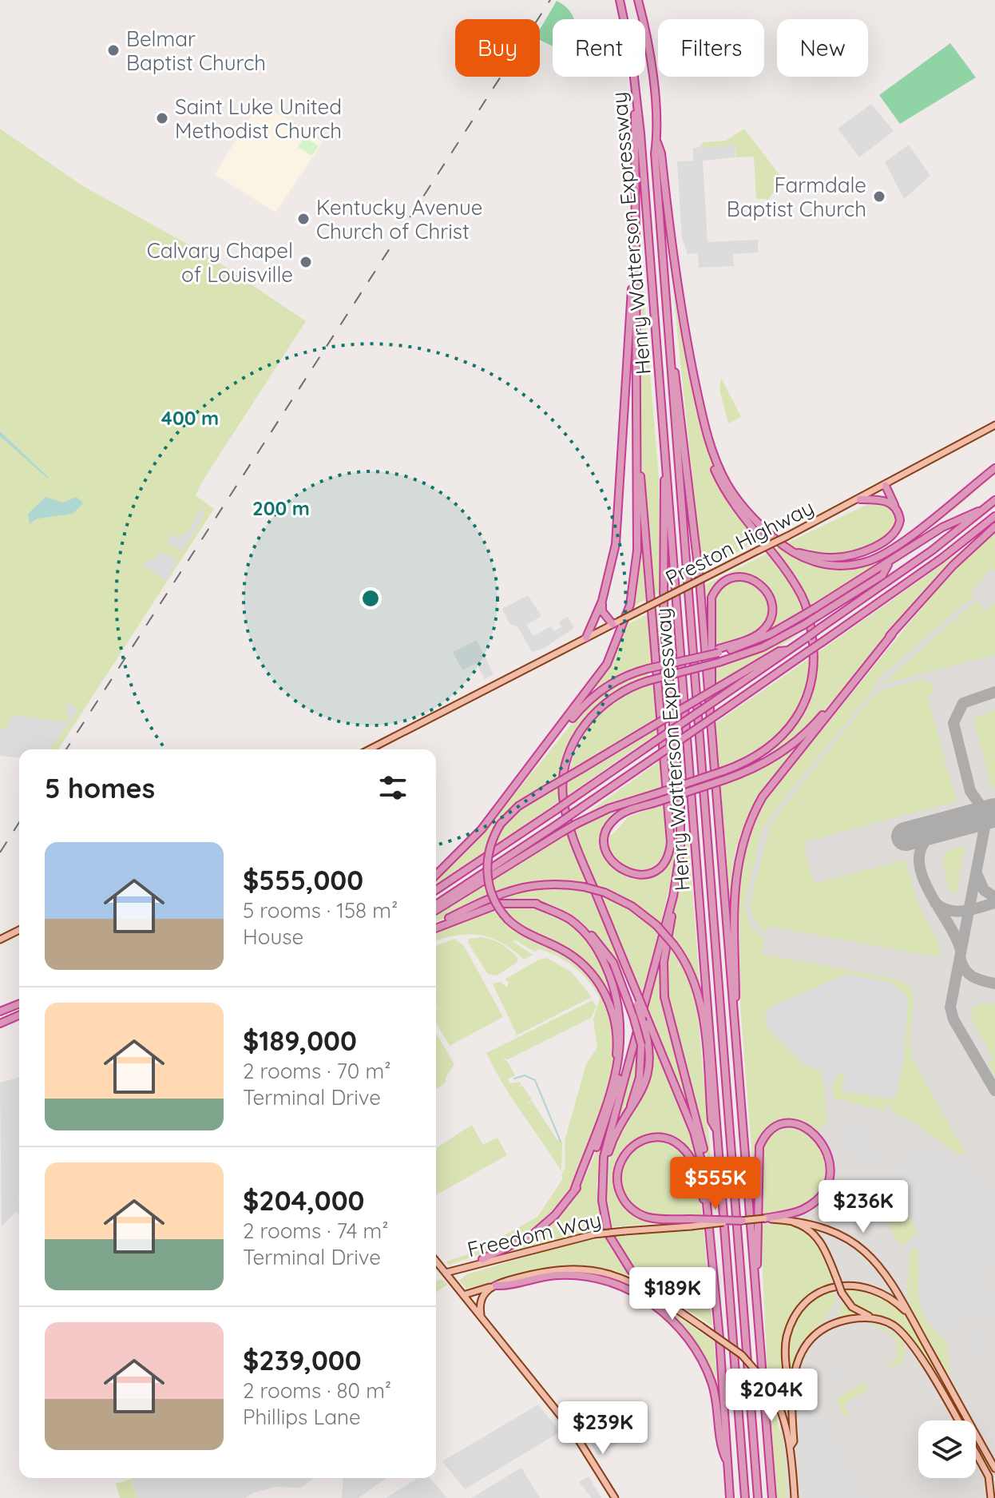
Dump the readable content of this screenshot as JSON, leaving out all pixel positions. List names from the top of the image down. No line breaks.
{"streets":{"highway":["Henry Watterson Expressway"],"main road":["Preston Highway","Freedom Way"]},"places":["Belmar Baptist Church","Saint Luke United Methodist Church","Farmdale Baptist Church","Kentucky Avenue Church of Christ","Calvary Chapel of Louisville"],"page":{"chip":["Buy","Rent","Filters","New"],"heading":"5 homes","list":[{"name":"$555,000","note":"5 rooms · 158 m² · House"},{"name":"$189,000","note":"2 rooms · 70 m² · Terminal Drive"},{"name":"$204,000","note":"2 rooms · 74 m² · Terminal Drive"},{"name":"$239,000","note":"2 rooms · 80 m² · Phillips Lane"}],"price":["$555K","$236K","$189K","$204K","$239K"]},"rings":["400 m","200 m"]}
